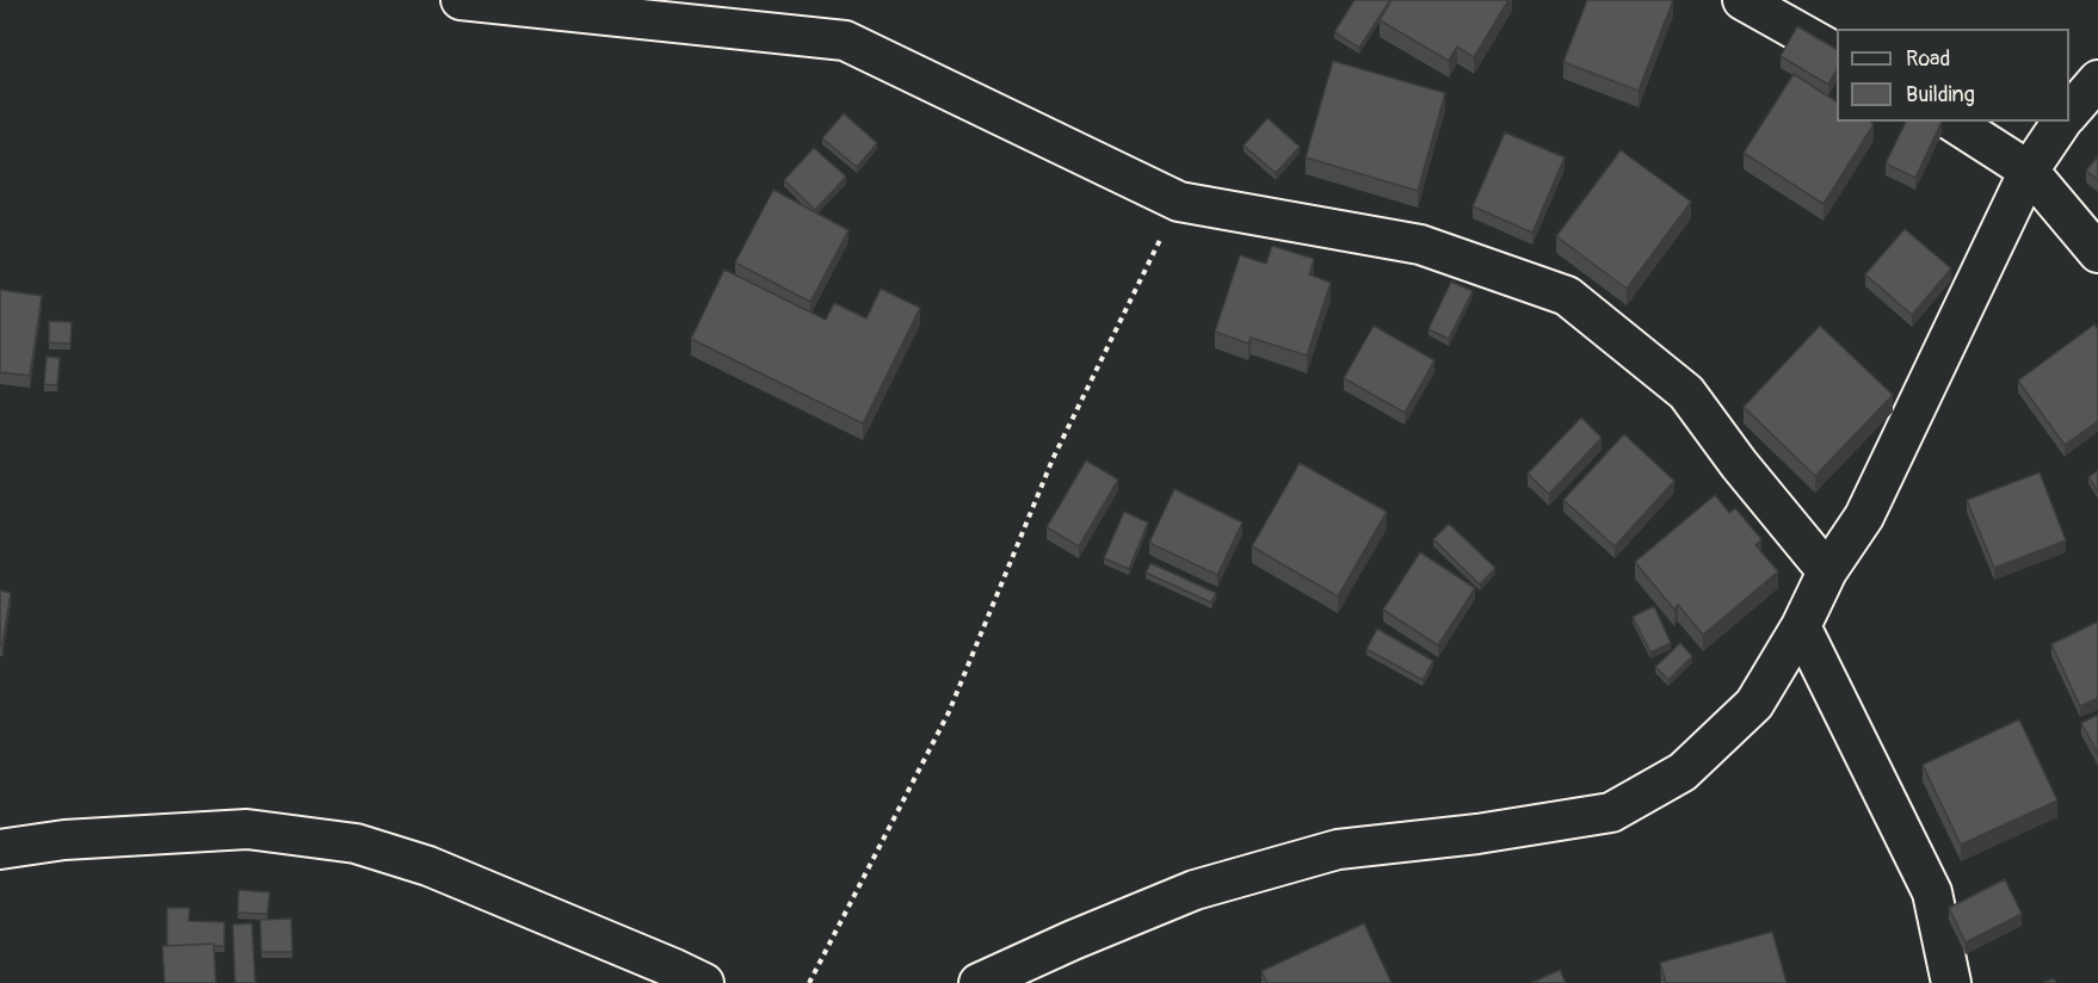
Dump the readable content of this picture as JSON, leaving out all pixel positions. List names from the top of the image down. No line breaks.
{"legend":["Road","Building"]}
